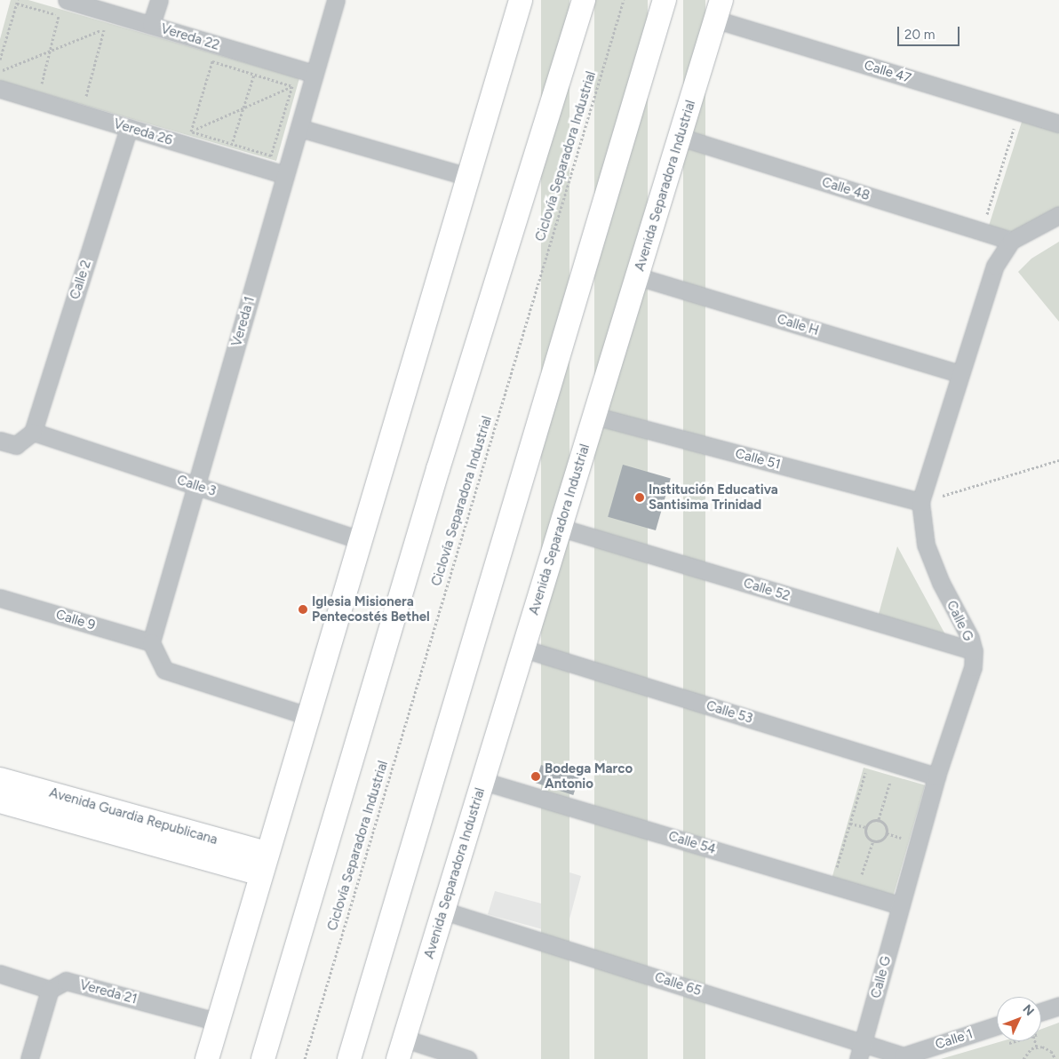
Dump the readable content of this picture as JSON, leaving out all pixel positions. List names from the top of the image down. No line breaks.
{"streets":{"street":["Vereda 22","Calle 47","Vereda 26","Avenida Separadora Industrial","Calle 48","Calle 2","Vereda 1","Calle H","Calle 51","Calle 3","Calle 52","Calle 9","Calle G","Calle 53","Avenida Guardia Republicana","Calle 54","Calle 65","Vereda 21","Calle 1"],"path":["Ciclovía Separadora Industrial"]},"crossings":[["Vereda 22","Vereda 1"],["Calle 47","Avenida Separadora Industrial"],["Vereda 26","Calle 2"],["Vereda 26","Vereda 1"],["Avenida Separadora Industrial","Calle 48"],["Avenida Separadora Industrial","Calle H"],["Avenida Separadora Industrial","Calle 51"],["Avenida Separadora Industrial","Calle 52"],["Avenida Separadora Industrial","Calle 53"],["Avenida Separadora Industrial","Calle 54"],["Avenida Separadora Industrial","Calle 65"],["Calle 48","Calle G"],["Calle 2","Calle 3"],["Vereda 1","Calle 3"],["Vereda 1","Calle 9"],["Calle H","Calle G"],["Calle 51","Calle G"],["Calle 52","Calle G"],["Calle G","Calle 53"],["Calle G","Calle 54"],["Calle G","Calle 65"],["Calle 65","Calle 1"]],"places":["Institución Educativa Santisima Trinidad","Iglesia Misionera Pentecostés Bethel","Bodega Marco Antonio"],"scale_bar":"20 m","north":"top right"}
